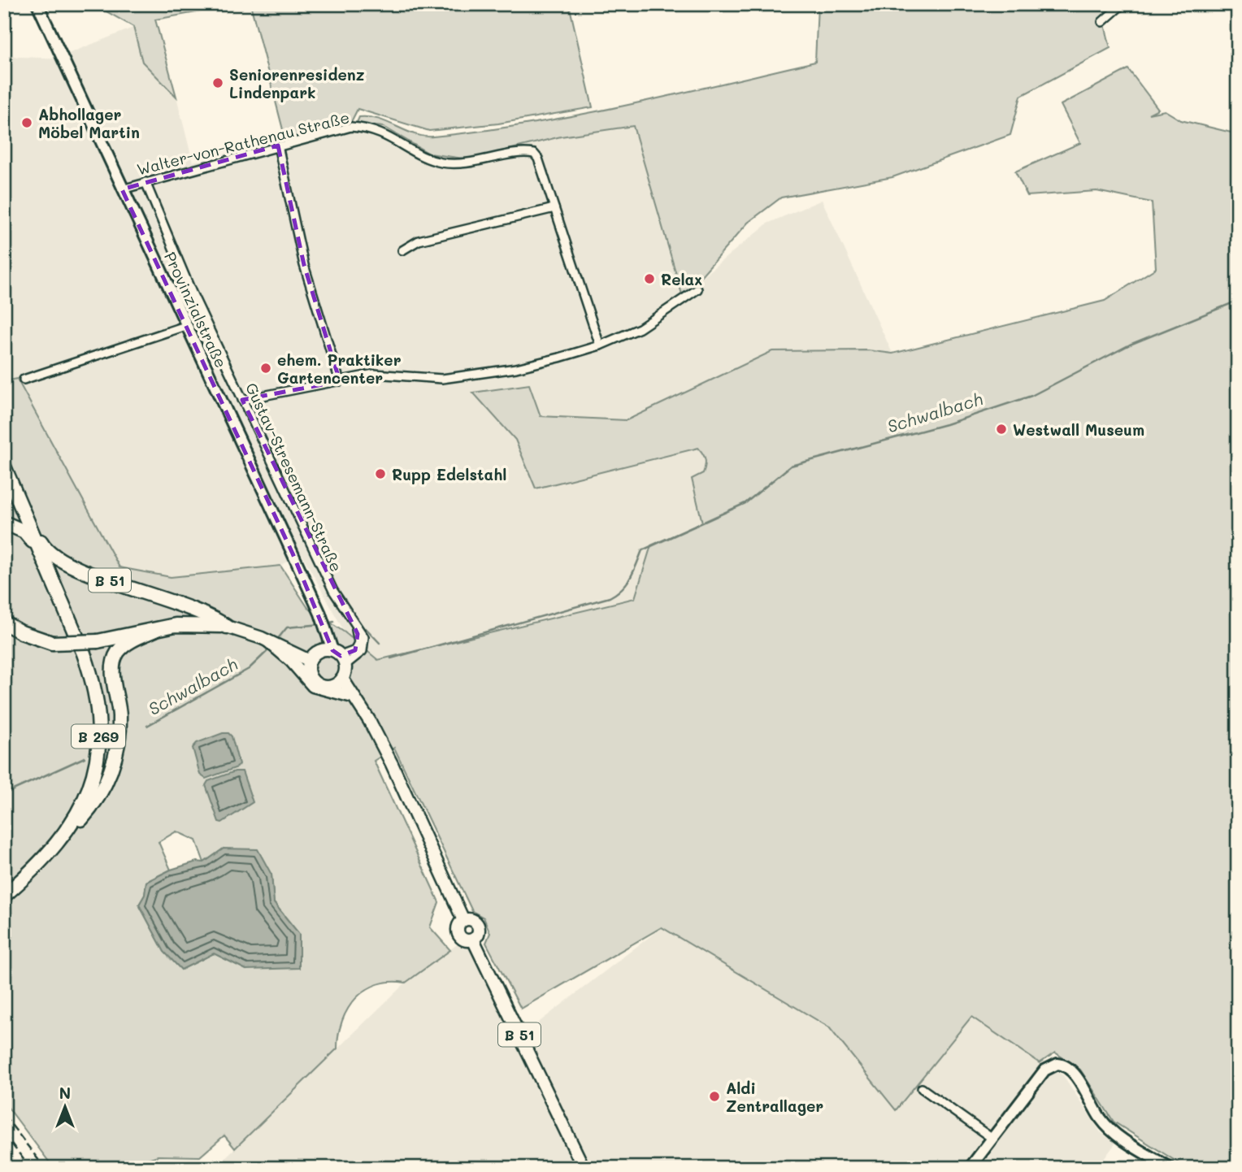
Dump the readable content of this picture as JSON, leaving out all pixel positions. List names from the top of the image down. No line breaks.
{"streets":{"highway":["B 51","B 269"],"main road":["Provinzialstraße"],"street":["Walter-von-Rathenau Straße","Gustav-Stresemann-Straße"]},"crossings":[["Walter-von-Rathenau Straße","Provinzialstraße"],["Walter-von-Rathenau Straße","Gustav-Stresemann-Straße"],["Provinzialstraße","Gustav-Stresemann-Straße"],["Provinzialstraße","B 51"],["Gustav-Stresemann-Straße","B 51"],["B 51","B 269"]],"water":["Schwalbach"],"places":["Seniorenresidenz Lindenpark","Abhollager Möbel Martin","Relax","ehem. Praktiker Gartencenter","Westwall Museum","Rupp Edelstahl","Aldi Zentrallager"],"north":"top"}
